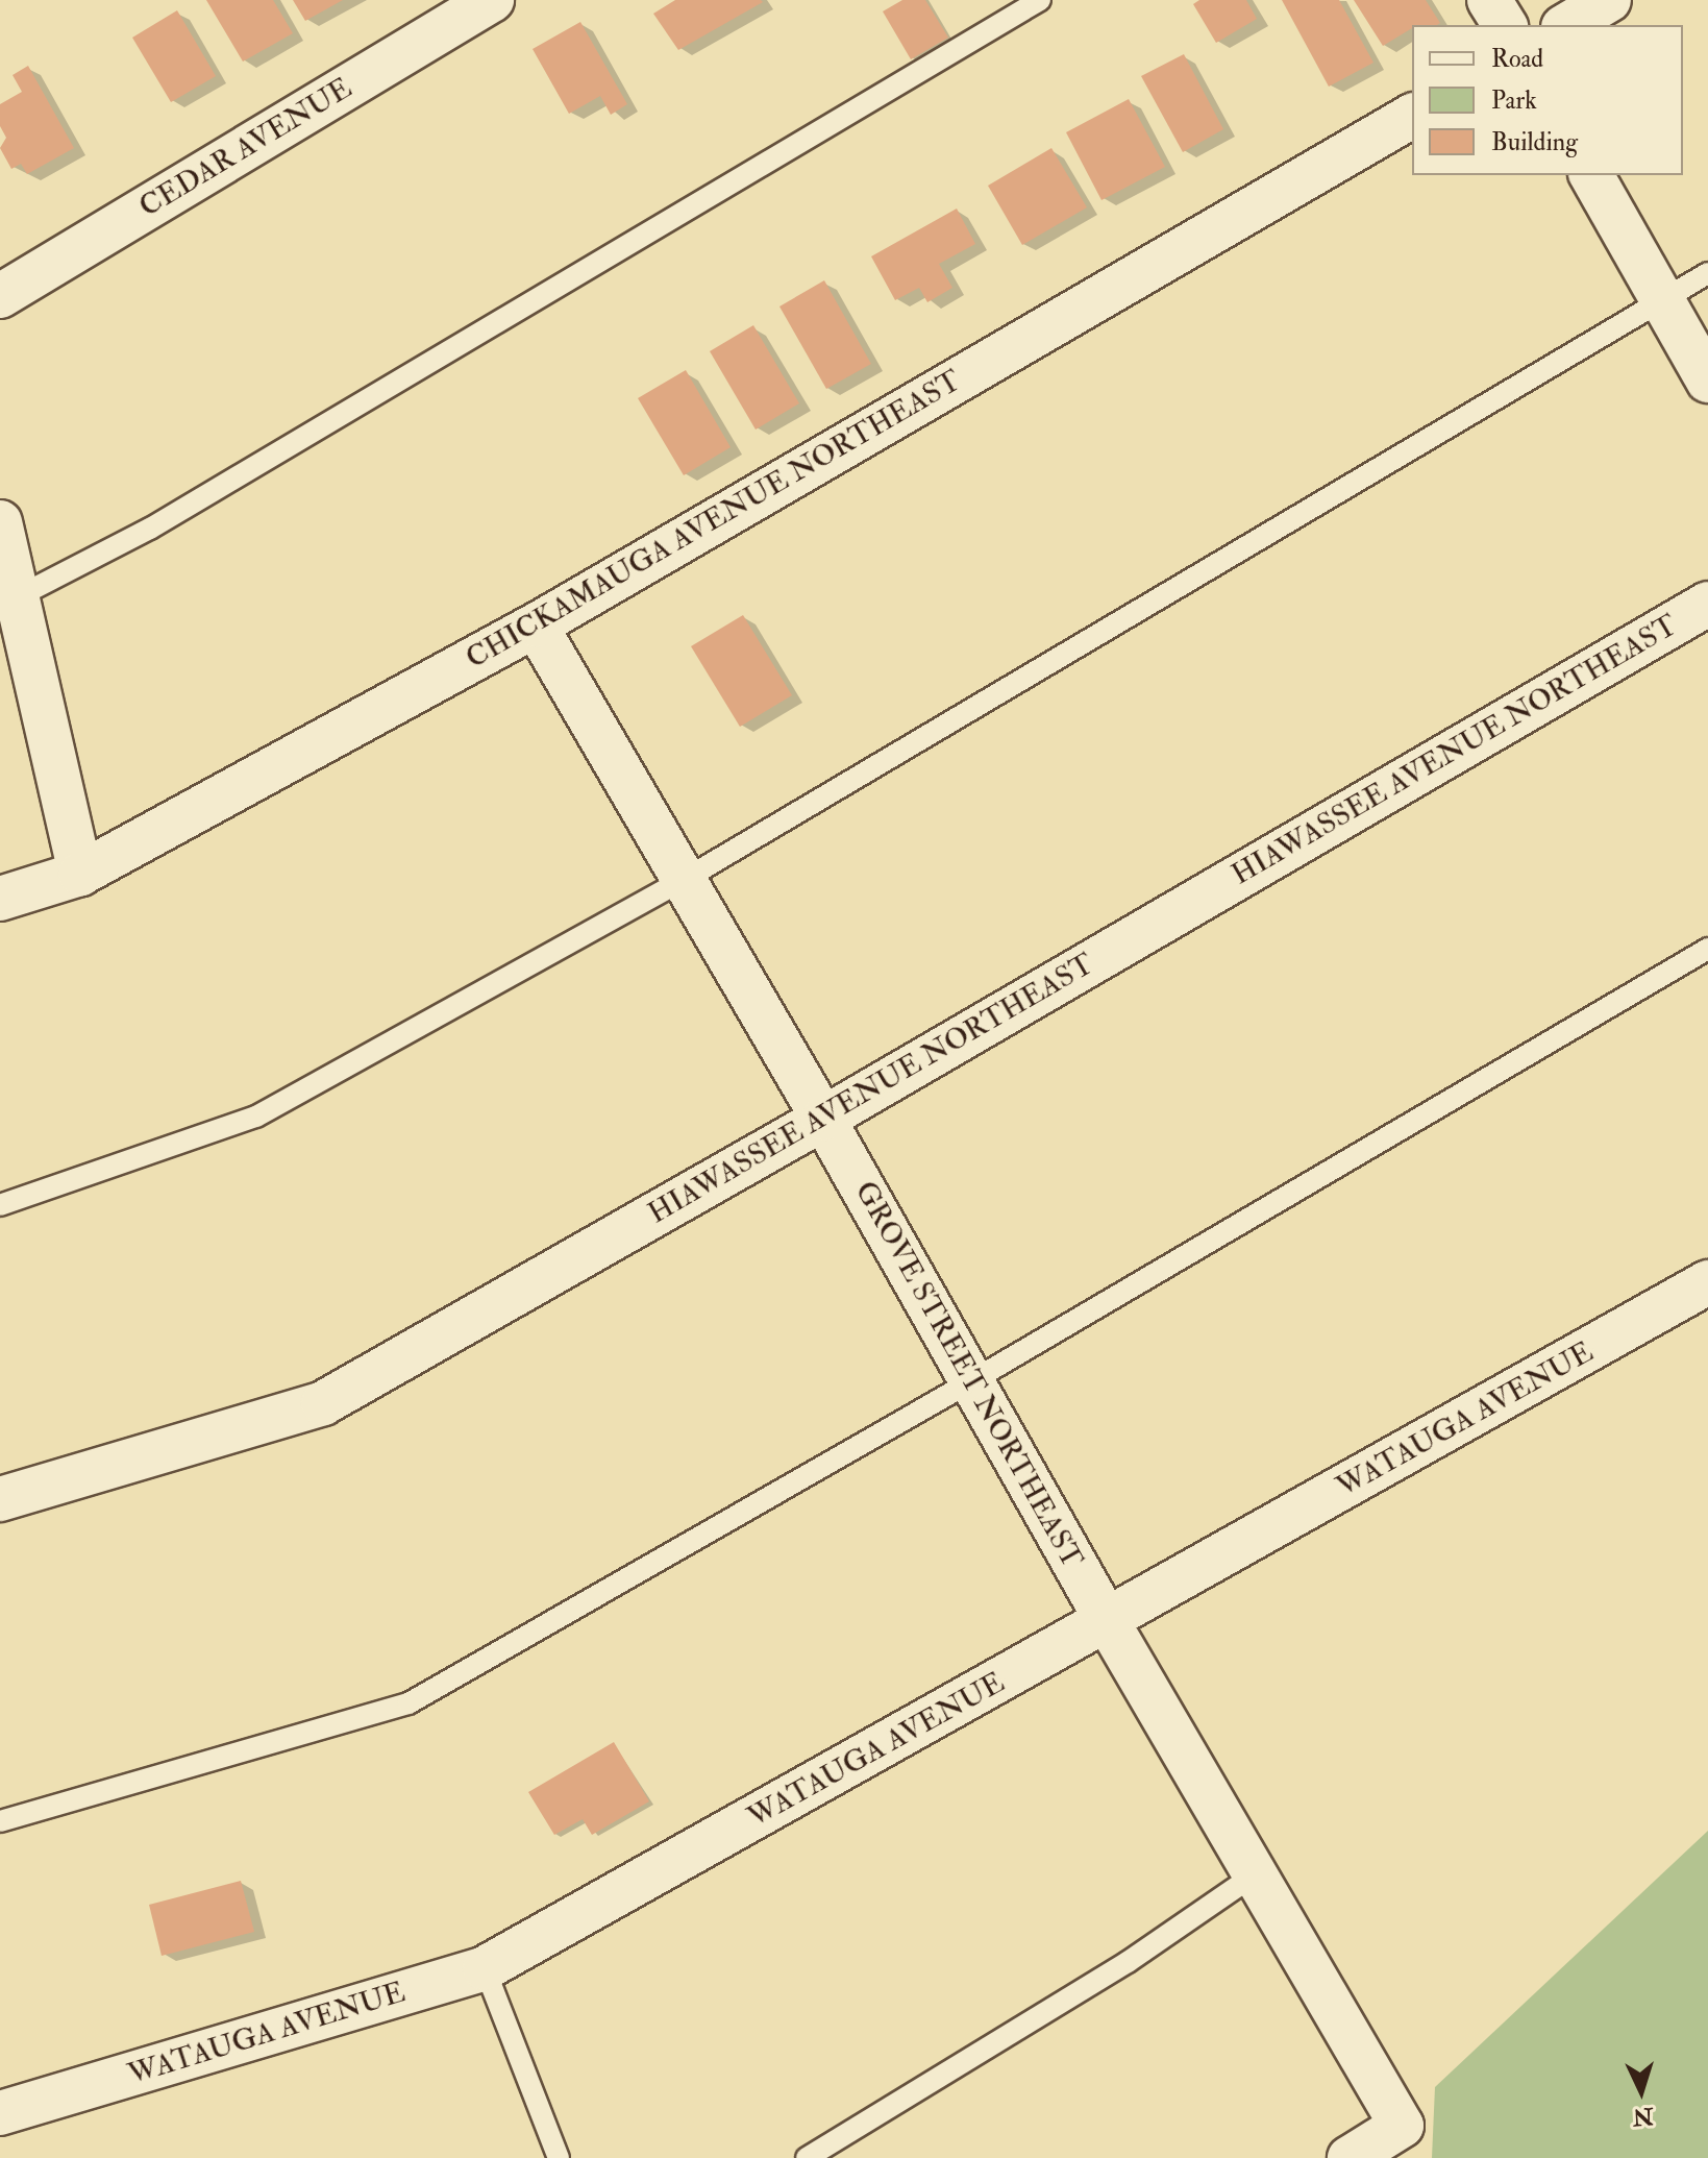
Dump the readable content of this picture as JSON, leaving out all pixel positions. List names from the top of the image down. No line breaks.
{"streets":{"street":["CEDAR AVENUE","CHICKAMAUGA AVENUE NORTHEAST","HIAWASSEE AVENUE NORTHEAST","GROVE STREET NORTHEAST","WATAUGA AVENUE"]},"crossings":[["CHICKAMAUGA AVENUE NORTHEAST","GROVE STREET NORTHEAST"],["HIAWASSEE AVENUE NORTHEAST","GROVE STREET NORTHEAST"],["GROVE STREET NORTHEAST","WATAUGA AVENUE"]],"legend":["Road","Park","Building"],"north":"bottom"}
